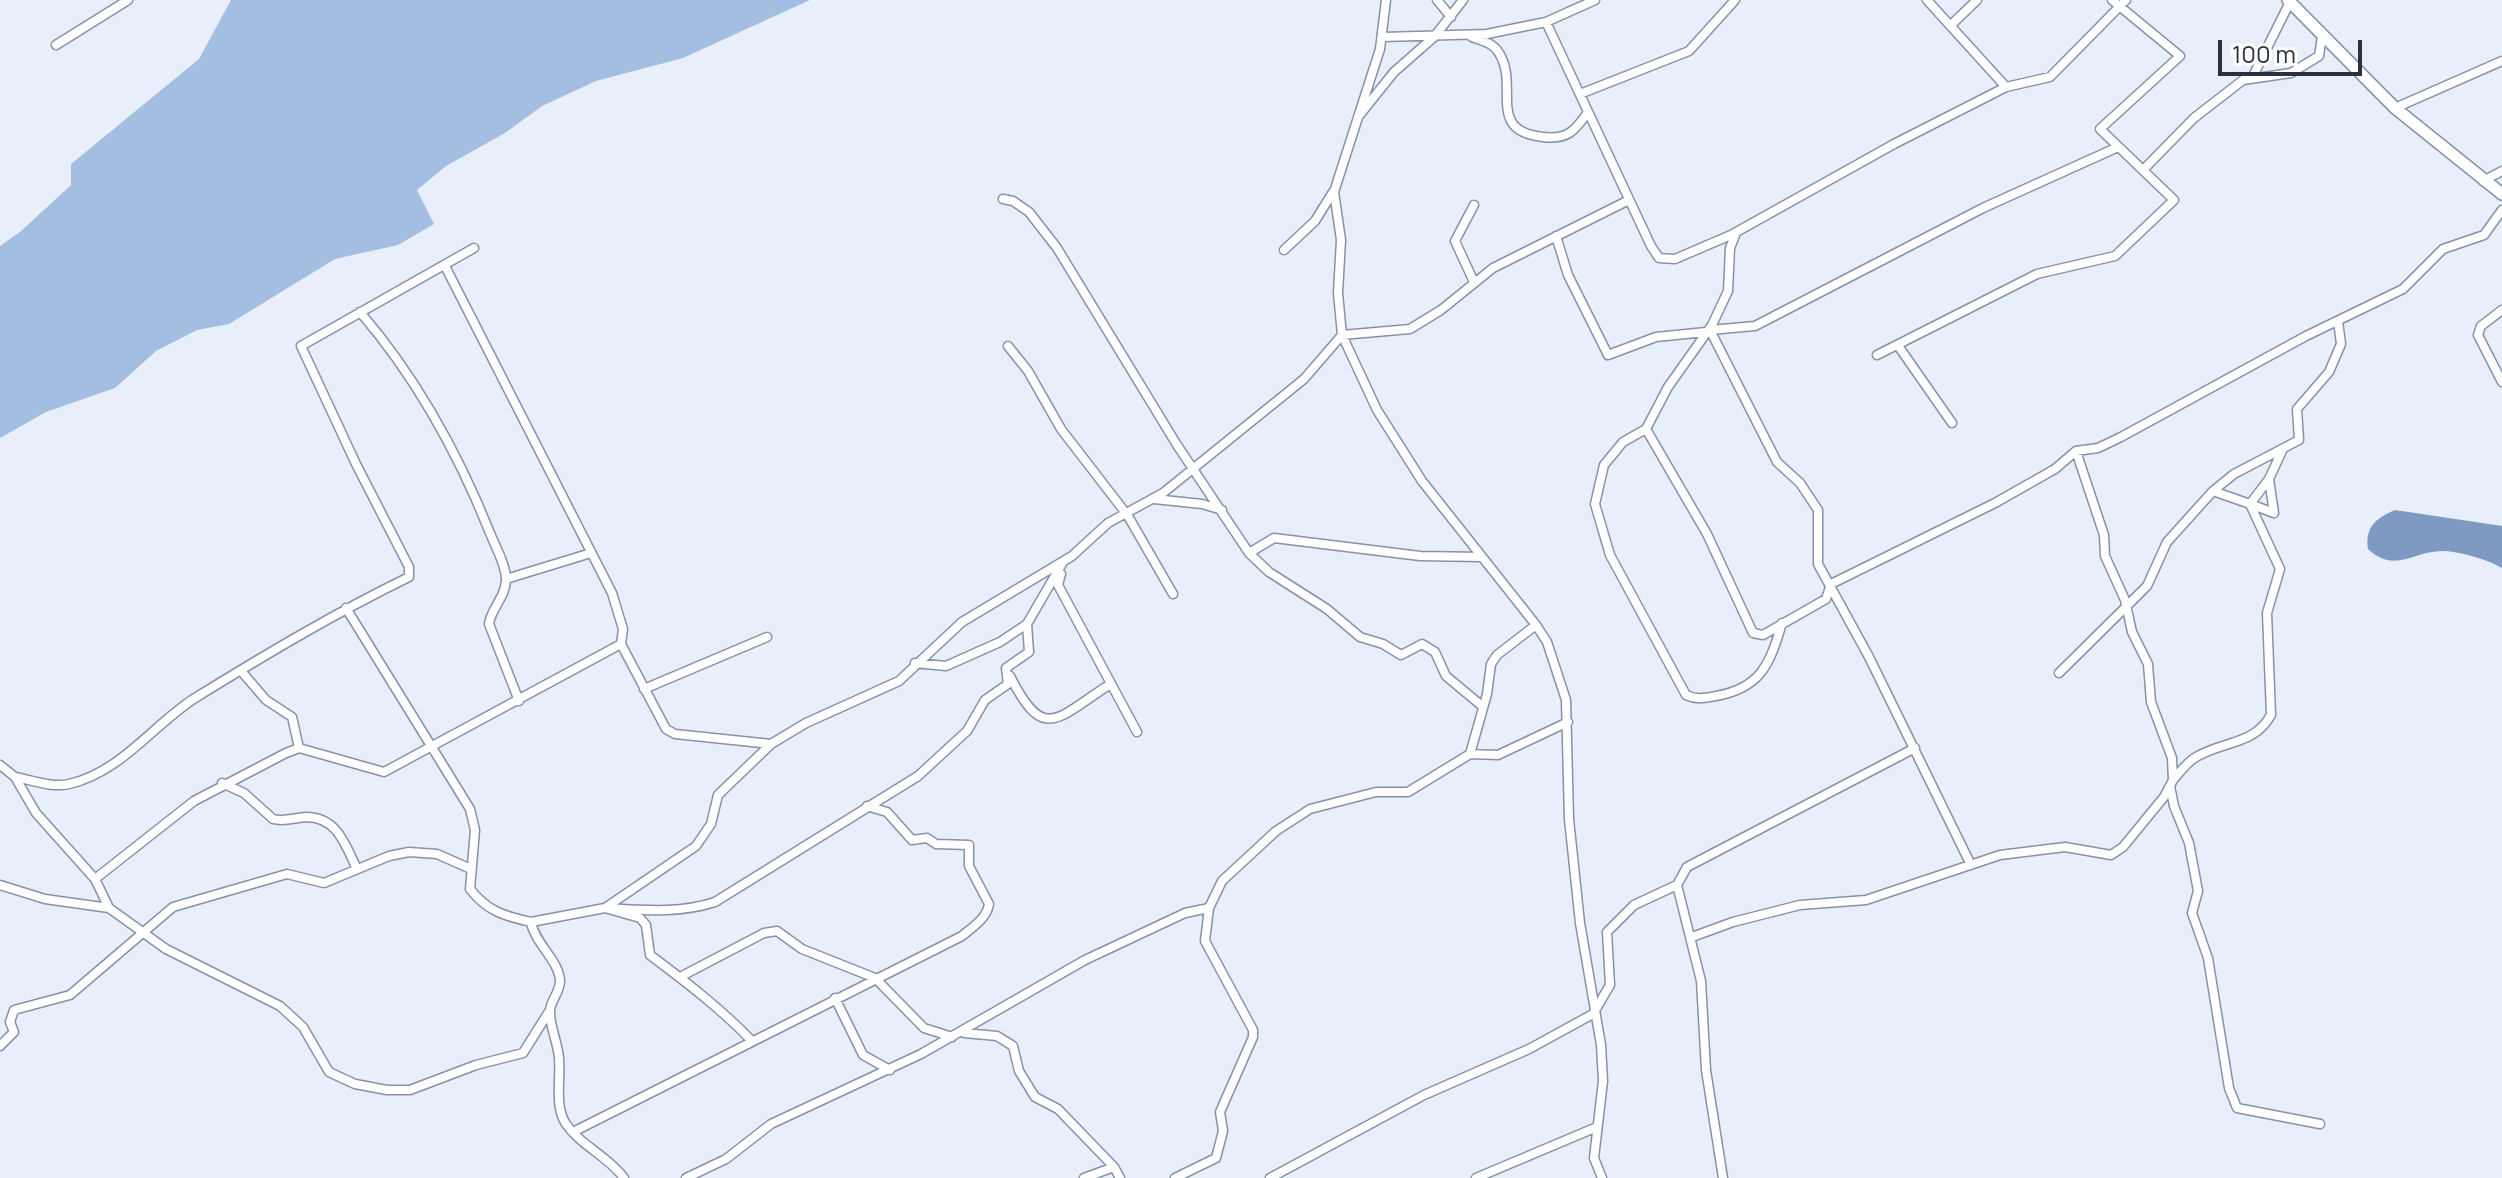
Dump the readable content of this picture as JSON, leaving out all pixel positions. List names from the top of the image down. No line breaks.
{"scale_bar":"100 m"}
